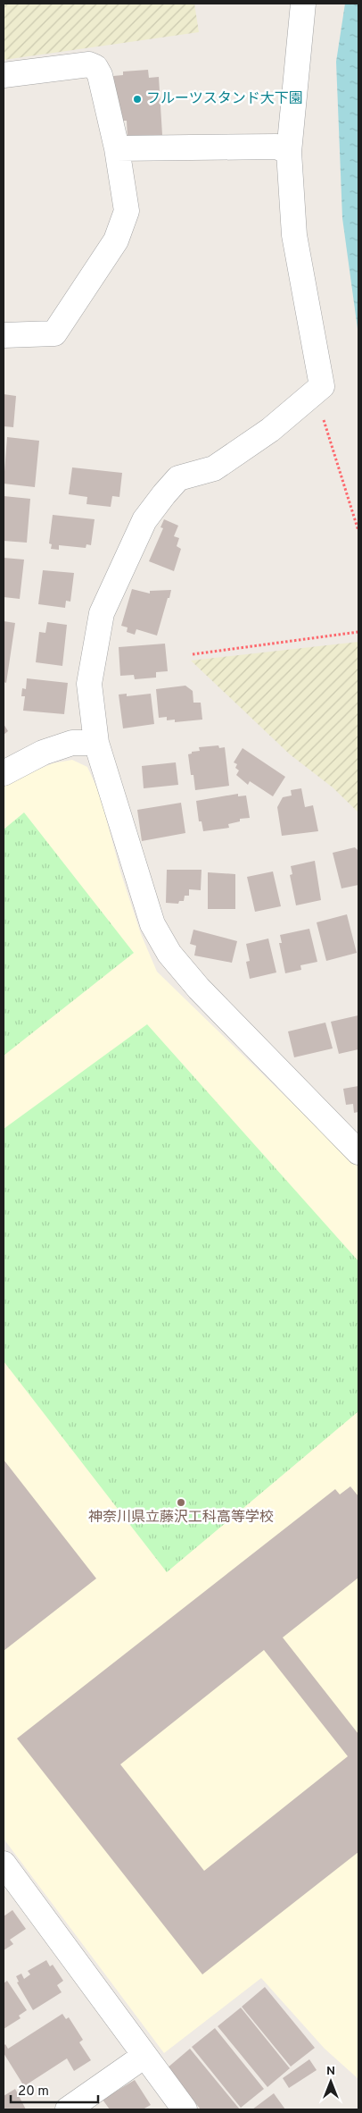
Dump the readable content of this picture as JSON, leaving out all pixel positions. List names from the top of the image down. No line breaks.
{"places":["フルーツスタンド大下園","神奈川県立藤沢工科高等学校"],"scale_bar":"20 m","north":"top"}
